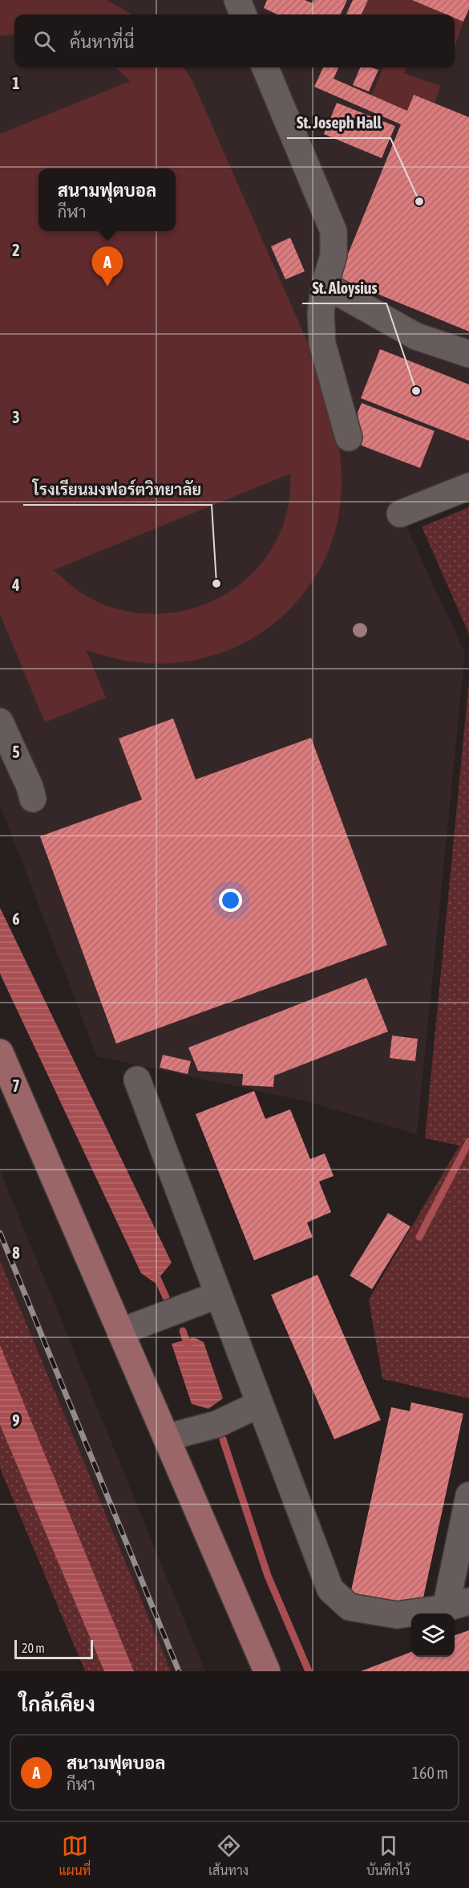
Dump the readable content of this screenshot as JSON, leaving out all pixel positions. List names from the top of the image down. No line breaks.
{"places":["St. Joseph Hall","St. Aloysius","โรงเรียนมงฟอร์ตวิทยาลัย"],"scale_bar":"20 m","page":{"search":"ค้นหาที่นี่","popup":["สนามฟุตบอล","กีฬา"],"pins":"A","scale":"20 m","heading":"ใกล้เคียง","list":[{"mark":"A","name":"สนามฟุตบอล","note":"กีฬา","value":"160 m"}],"nav":["แผนที่","เส้นทาง","บันทึกไว้"]},"grid":{"rows":["1","2","3","4","5","6","7","8","9"]}}
